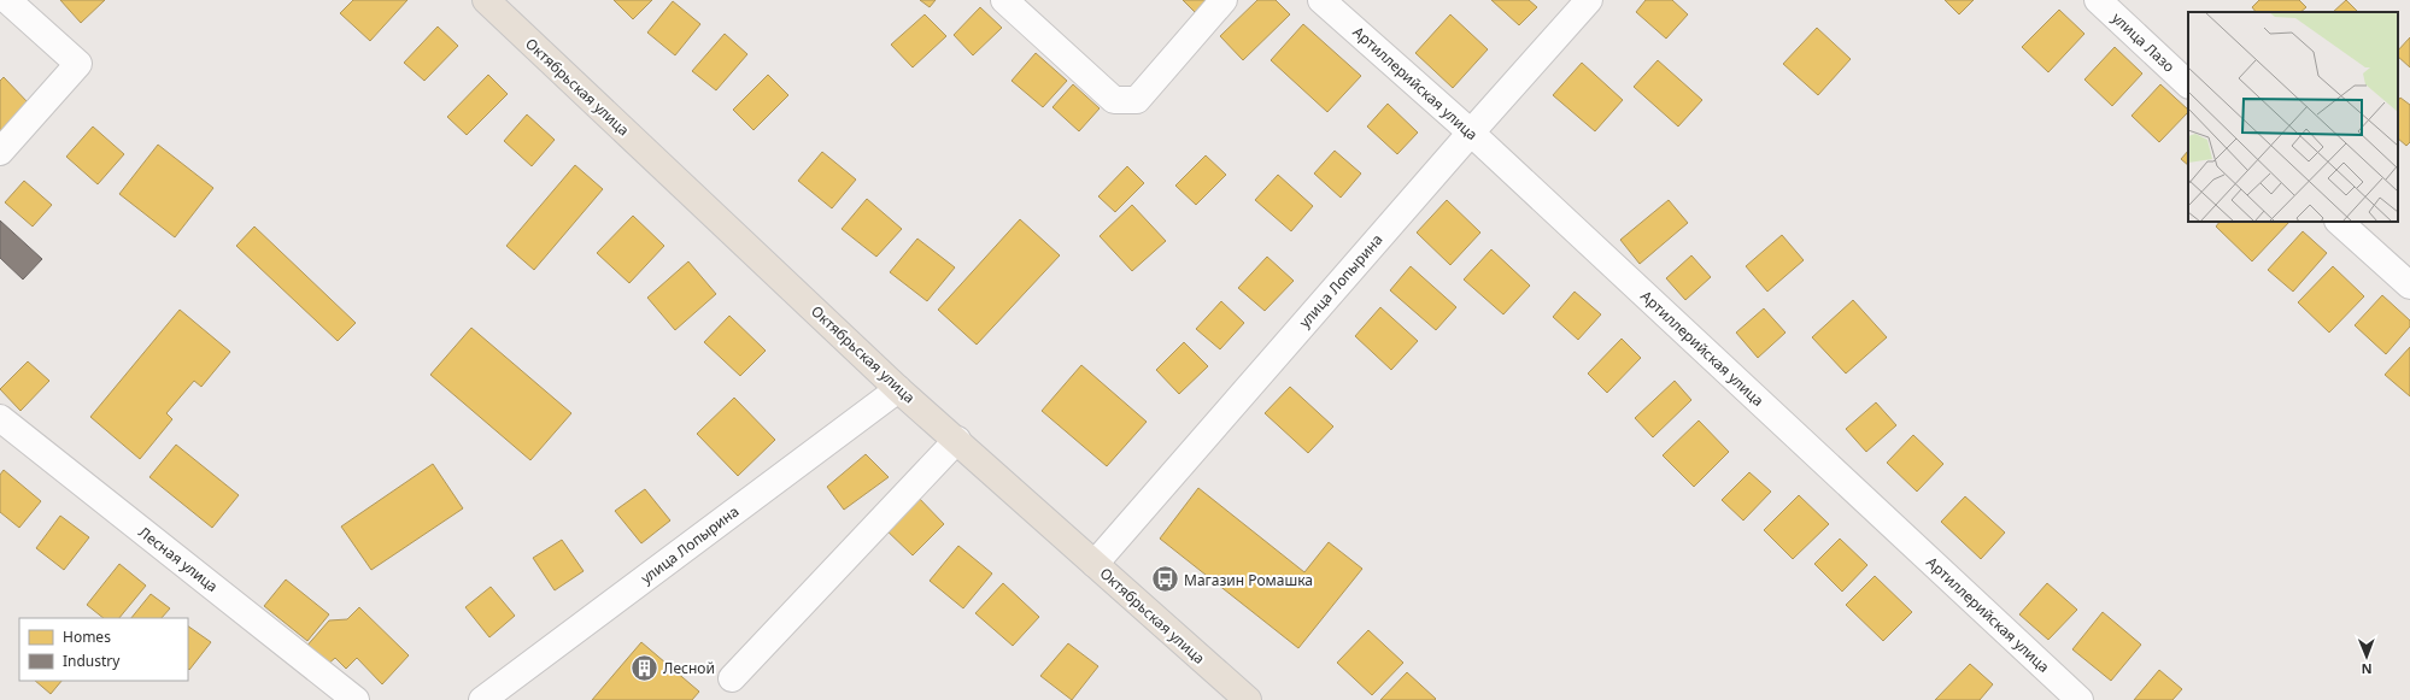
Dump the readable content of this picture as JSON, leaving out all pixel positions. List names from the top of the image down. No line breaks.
{"streets":{"main road":["Октябрьская улица"],"street":["улица Лазо","Артиллерийская улица","улица Лопырина","Лесная улица"]},"crossings":[["Артиллерийская улица","улица Лопырина"],["Октябрьская улица","улица Лопырина"]],"places":{"bus stop":["Магазин Ромашка"],"building":["Лесной"]},"legend":["Homes","Industry"],"north":"bottom"}
